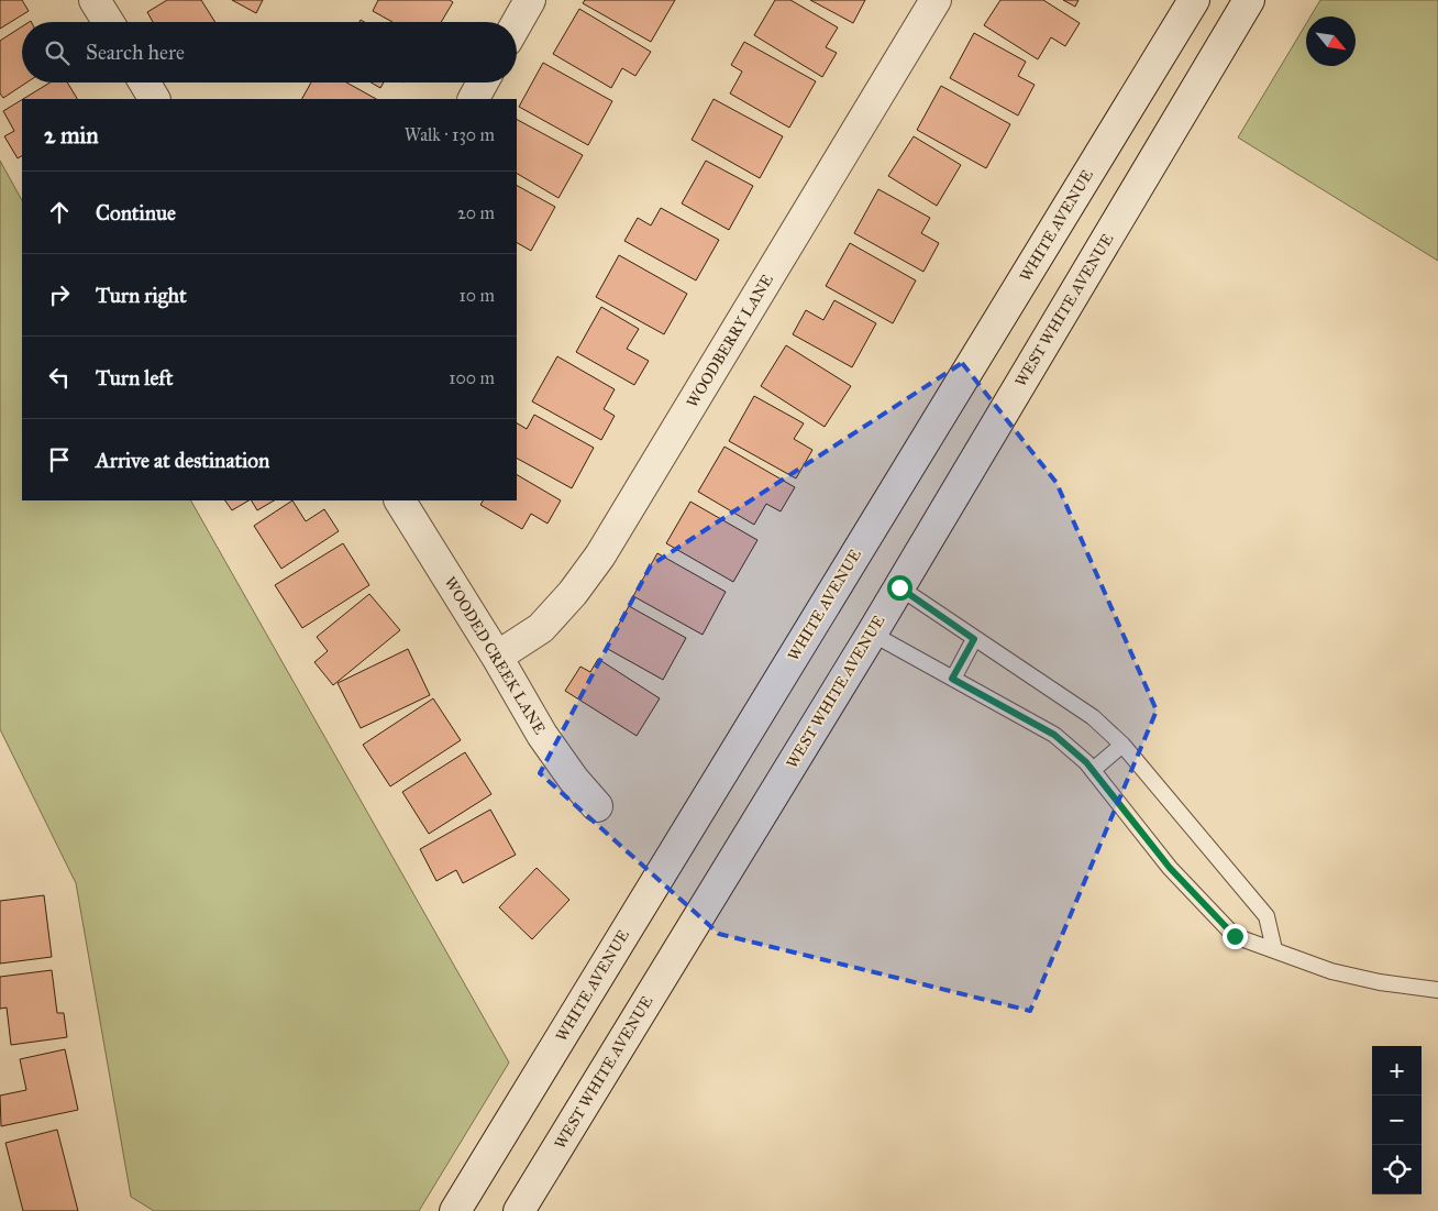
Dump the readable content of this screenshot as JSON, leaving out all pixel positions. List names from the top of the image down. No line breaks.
{"streets":{"main road":["WHITE AVENUE","WEST WHITE AVENUE","WOODBERRY LANE","WOODED CREEK LANE"]},"crossings":[["WOODBERRY LANE","WOODED CREEK LANE"]],"north":"bottom right","page":{"search":"Search here","heading":["2 min","Walk · 130 m"],"list":[["Continue","20 m"],["Turn right","10 m"],["Turn left","100 m"],"Arrive at destination"],"map_buttons":["+","−"]}}
